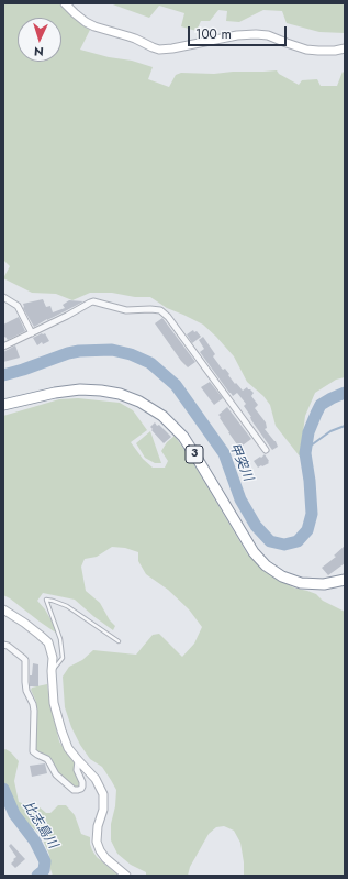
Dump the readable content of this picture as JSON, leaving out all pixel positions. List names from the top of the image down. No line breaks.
{"streets":{"highway":["3"]},"water":["甲突川","比志島川"],"scale_bar":"100 m","north":"bottom"}
